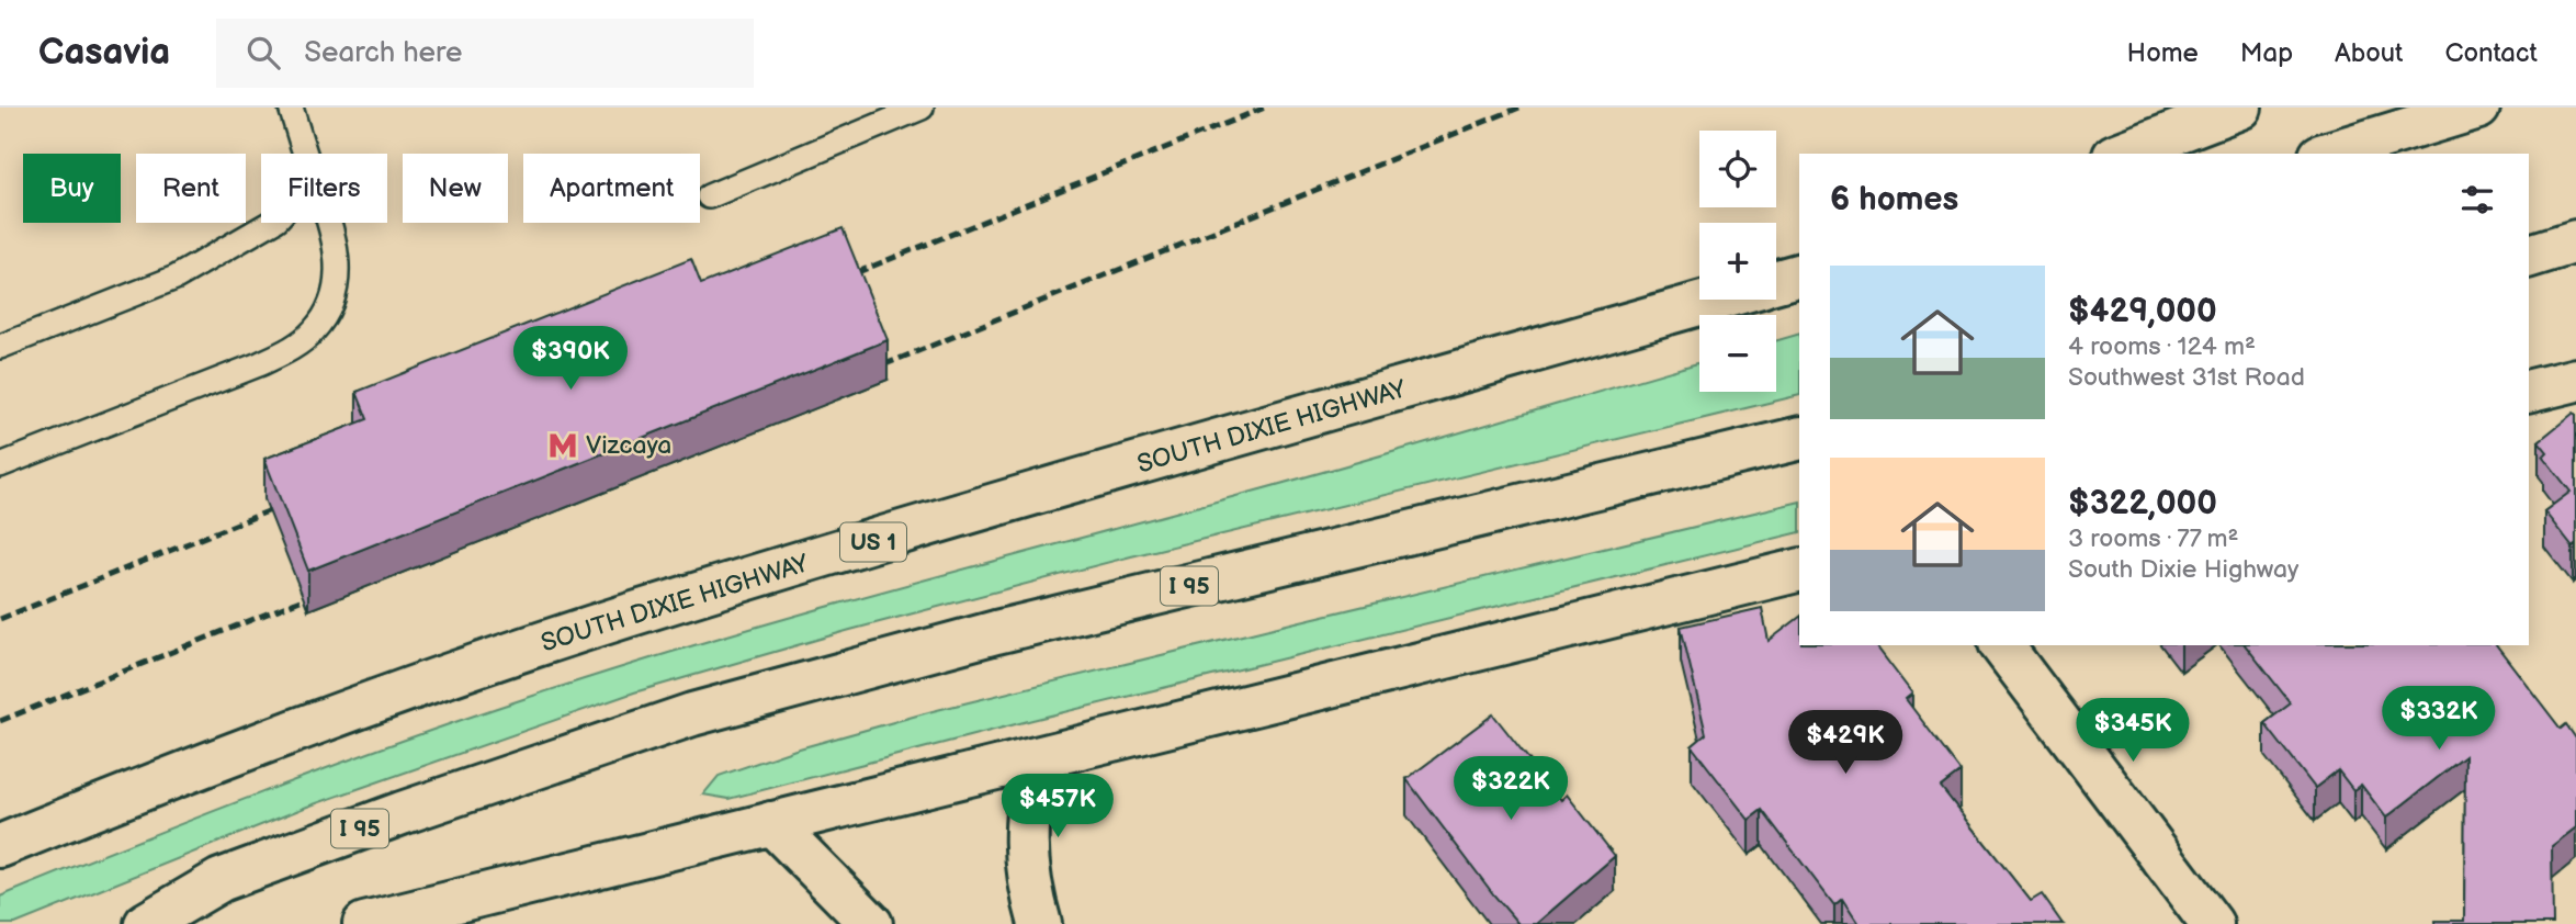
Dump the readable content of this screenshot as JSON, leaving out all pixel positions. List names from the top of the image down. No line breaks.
{"streets":{"main road":["SOUTH DIXIE HIGHWAY","US 1","I 95"]},"places":{"metro station":["Vizcaya"]},"page":{"header":"Casavia","search":"Search here","nav":["Home","Map","About","Contact"],"map_buttons":["+","−"],"chip":["Buy","Rent","Filters","New","Apartment"],"heading":"6 homes","list":[{"name":"$429,000","note":"4 rooms · 124 m² · Southwest 31st Road"},{"name":"$322,000","note":"3 rooms · 77 m² · South Dixie Highway"}],"price":["$390K","$332K","$345K","$429K","$322K","$457K"]}}
